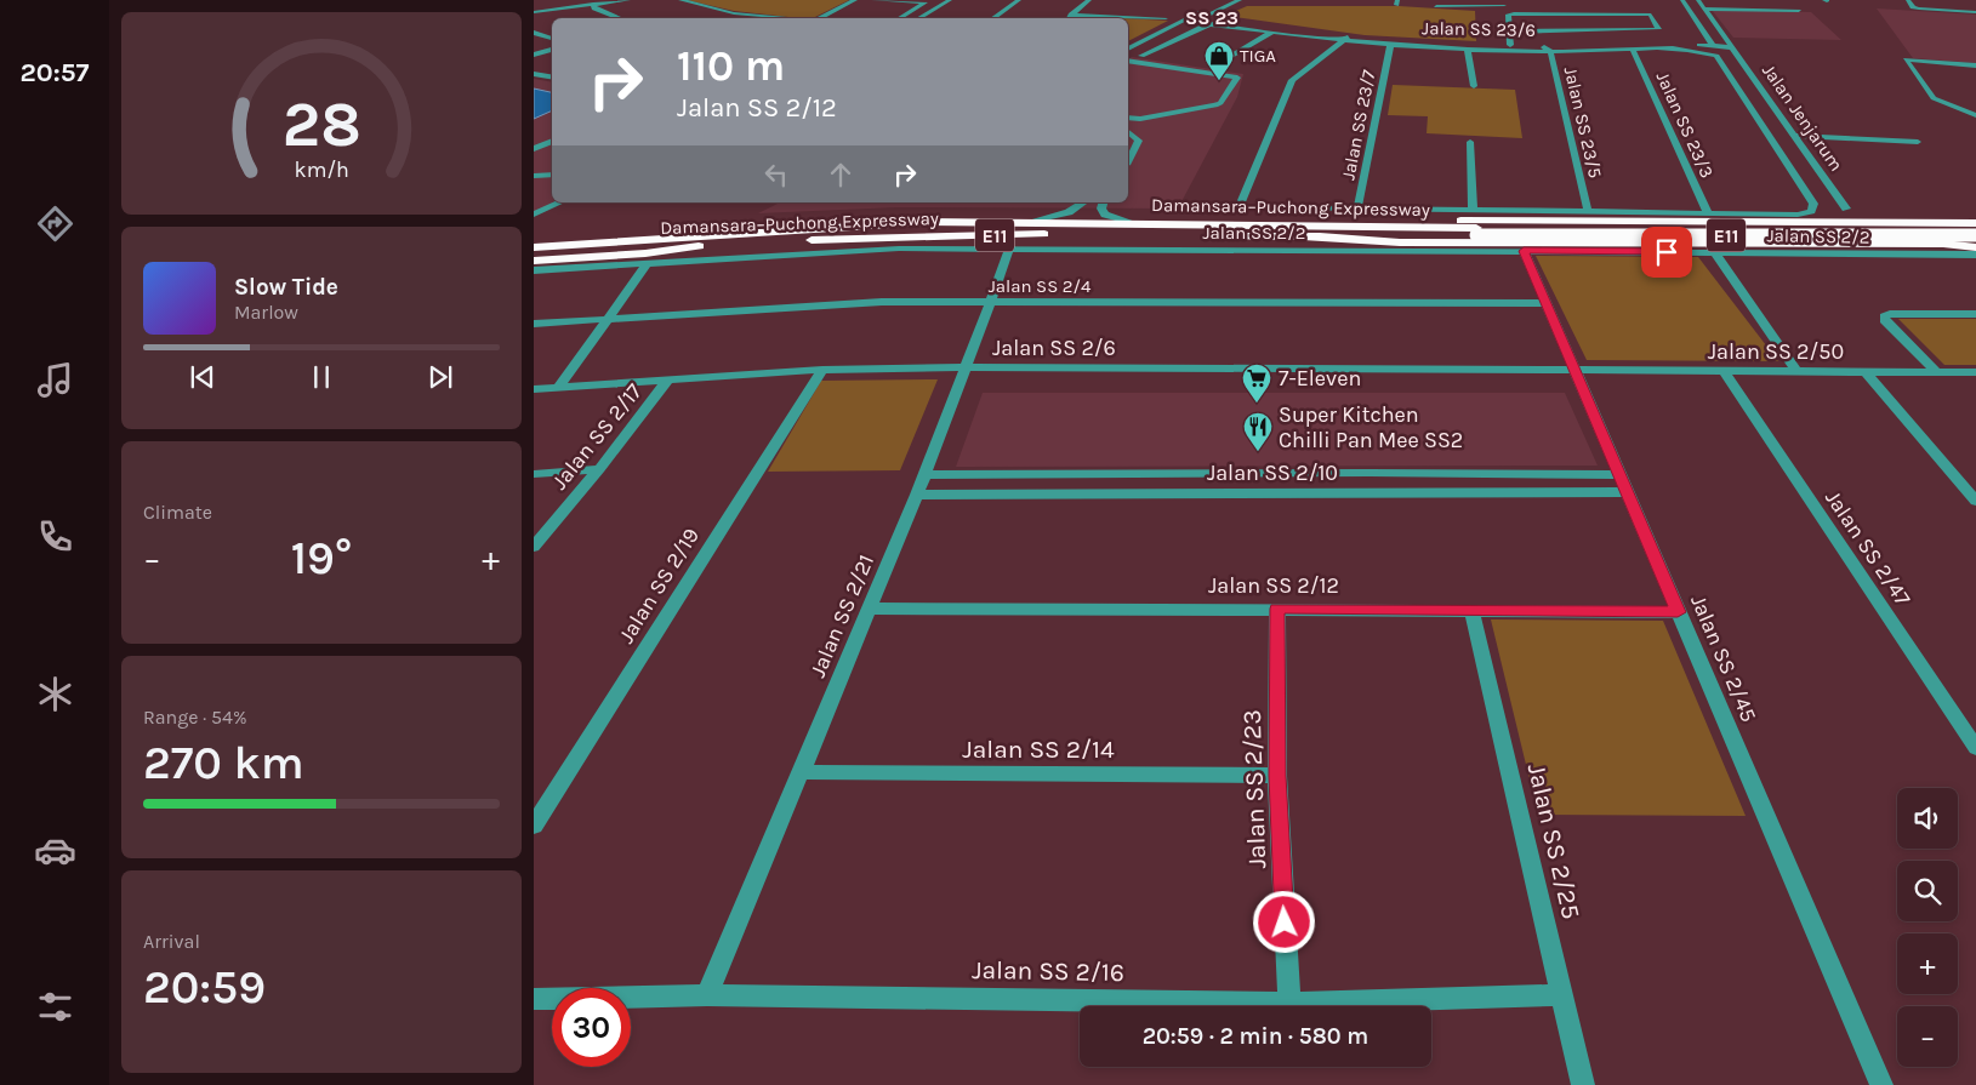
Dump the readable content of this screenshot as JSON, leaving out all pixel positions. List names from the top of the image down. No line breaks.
{"streets":{"highway":["Damansara–Puchong Expressway","E11"],"street":["Jalan SS 23/6","Jalan Jenjarum","Jalan SS 23/5","Jalan SS 23/7","Jalan SS 23/3","Jalan SS 2/2","Jalan SS 2/4","Jalan SS 2/6","Jalan SS 2/50","Jalan SS 2/17","Jalan SS 2/10","Jalan SS 2/47","Jalan SS 2/19","Jalan SS 2/12","Jalan SS 2/21","Jalan SS 2/45","Jalan SS 2/14","Jalan SS 2/23","Jalan SS 2/25","Jalan SS 2/16"]},"crossings":[["Jalan SS 23/6","Jalan SS 23/5"],["Jalan SS 2/2","Jalan SS 2/21"],["Jalan SS 2/2","Jalan SS 2/45"],["Jalan SS 2/4","Jalan SS 2/21"],["Jalan SS 2/4","Jalan SS 2/45"],["Jalan SS 2/6","Jalan SS 2/50"],["Jalan SS 2/6","Jalan SS 2/17"],["Jalan SS 2/6","Jalan SS 2/19"],["Jalan SS 2/6","Jalan SS 2/21"],["Jalan SS 2/6","Jalan SS 2/45"],["Jalan SS 2/50","Jalan SS 2/47"],["Jalan SS 2/50","Jalan SS 2/45"],["Jalan SS 2/10","Jalan SS 2/21"],["Jalan SS 2/10","Jalan SS 2/45"],["Jalan SS 2/12","Jalan SS 2/21"],["Jalan SS 2/12","Jalan SS 2/45"],["Jalan SS 2/12","Jalan SS 2/23"],["Jalan SS 2/12","Jalan SS 2/25"],["Jalan SS 2/21","Jalan SS 2/14"],["Jalan SS 2/21","Jalan SS 2/16"],["Jalan SS 2/14","Jalan SS 2/23"],["Jalan SS 2/23","Jalan SS 2/16"],["Jalan SS 2/25","Jalan SS 2/16"]],"districts":["SS 23"],"places":{"shop":["TIGA"],"supermarket":["7-Eleven"],"restaurant":["Super Kitchen Chilli Pan Mee SS2"]},"page":{"tabs":"20:57","turn":["110 m","Jalan SS 2/12"],"song":["Slow Tide","Marlow"],"tile":["Climate",["Range · 54%","270 km"],["Arrival","20:59"]],"heat":["−","19°","+"],"map_buttons":["+","−"],"limit":"30","trip":"20:59 · 2 min · 580 m","gauge":["28","km/h"]}}
